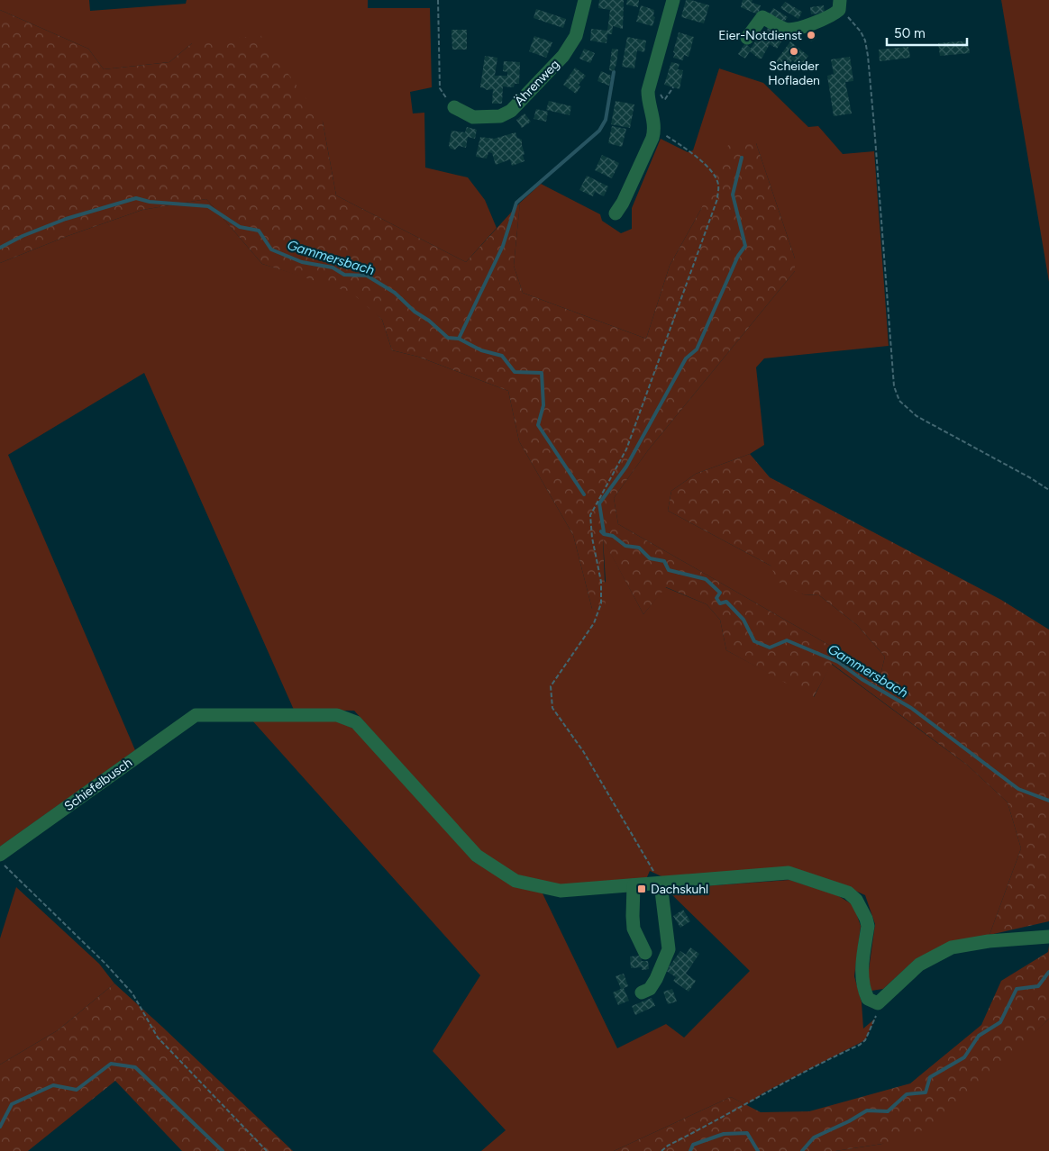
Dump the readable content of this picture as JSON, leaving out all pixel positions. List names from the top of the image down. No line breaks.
{"streets":{"street":["Ährenweg","Schiefelbusch"]},"water":["Gammersbach"],"places":{"other":["Eier-Notdienst","Scheider Hofladen"],"transit":["Dachskuhl"]},"scale_bar":"50 m"}
